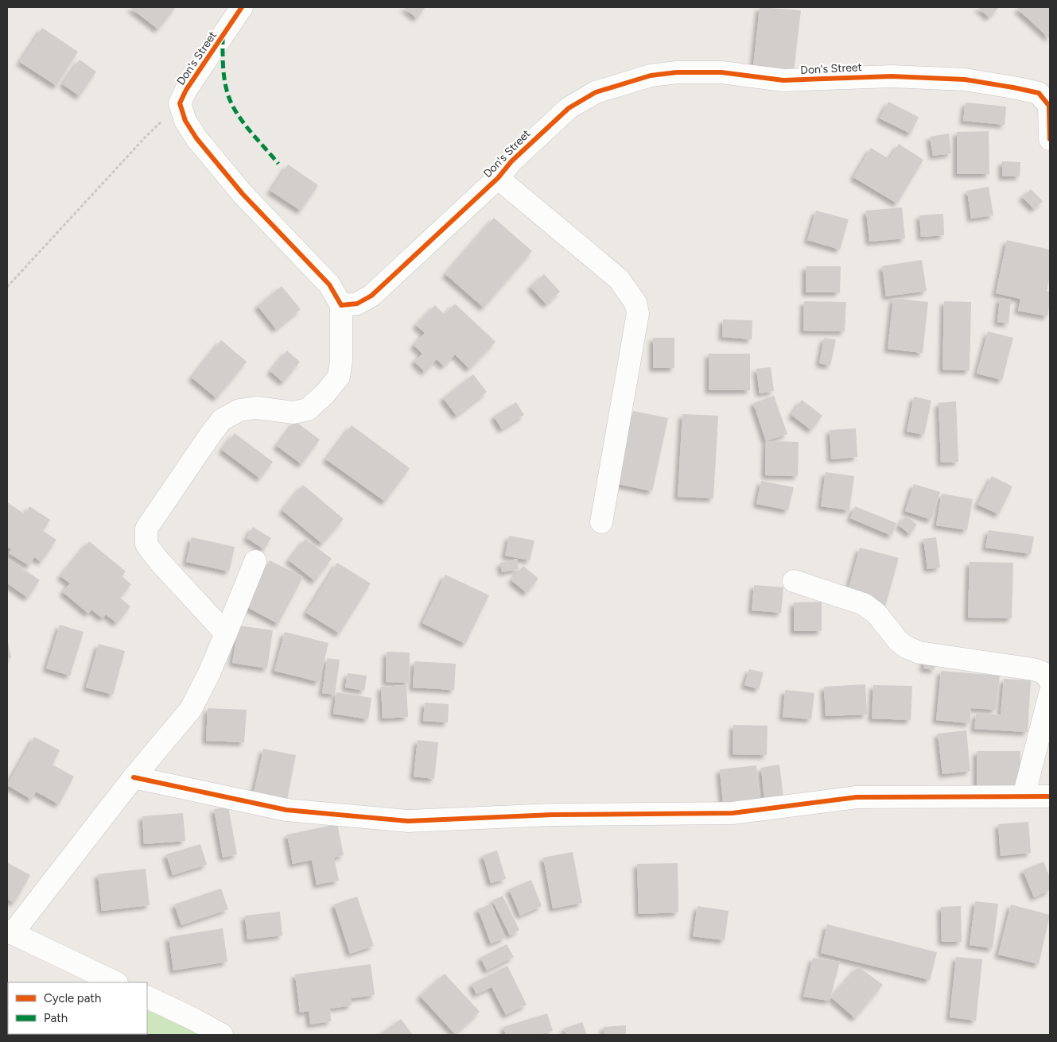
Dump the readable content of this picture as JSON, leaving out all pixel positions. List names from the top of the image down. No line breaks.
{"streets":{"street":["Don's Street"]},"legend":["Cycle path","Path"]}
